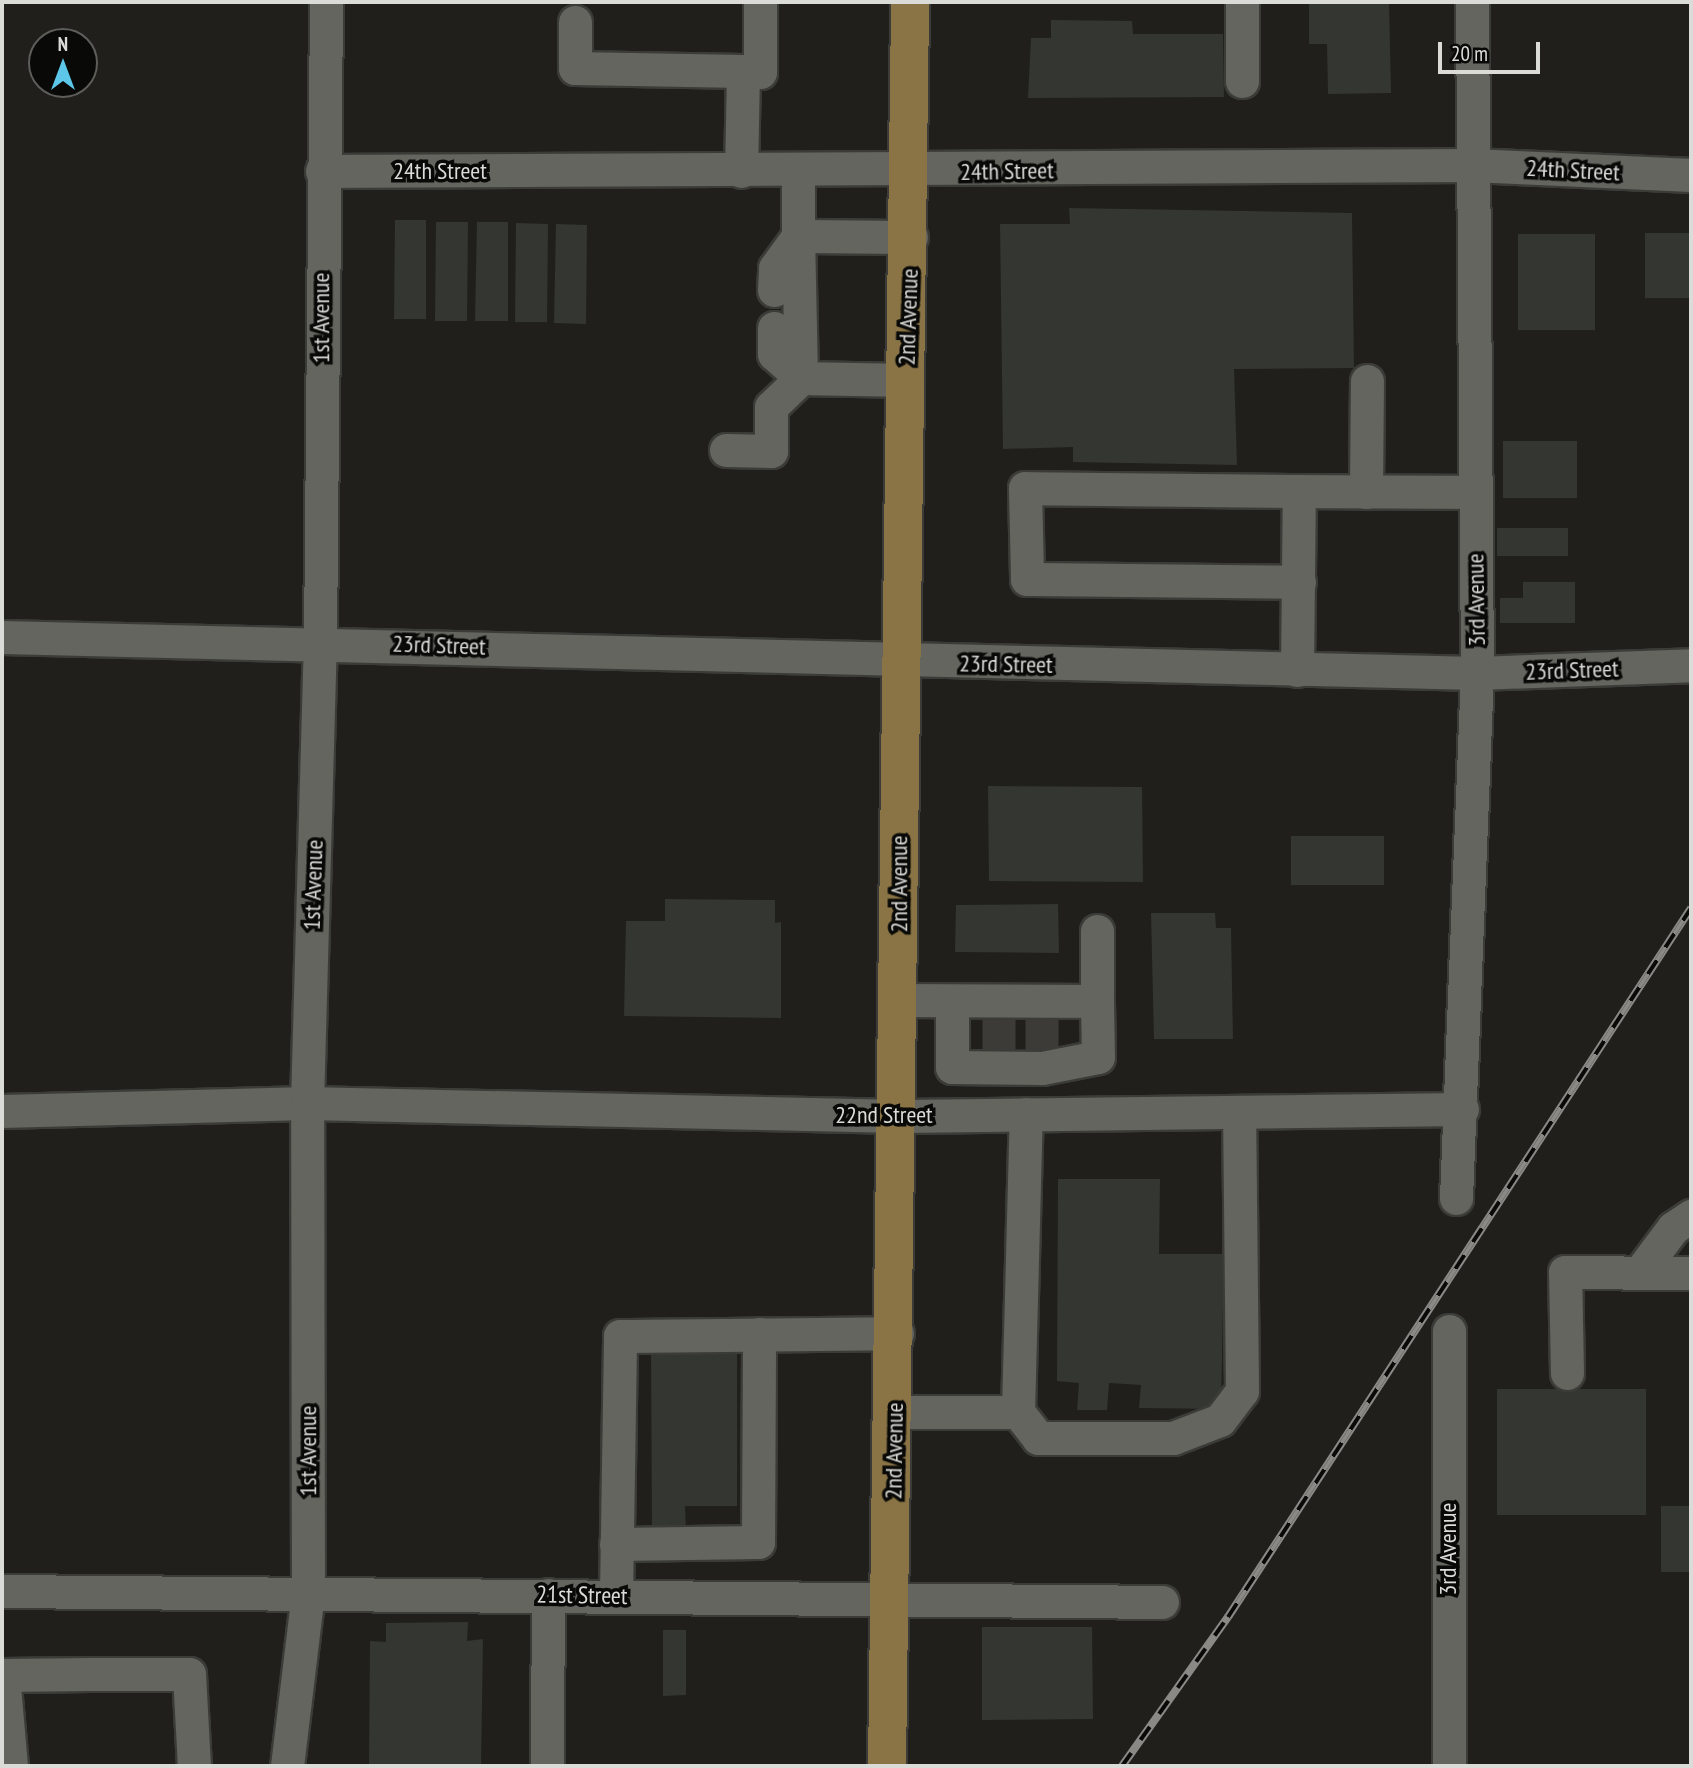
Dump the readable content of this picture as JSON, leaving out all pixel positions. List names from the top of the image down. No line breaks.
{"streets":{"main road":["2nd Avenue"],"street":["24th Street","1st Avenue","3rd Avenue","23rd Street","22nd Street","21st Street"]},"crossings":[["24th Street","2nd Avenue"],["24th Street","1st Avenue"],["24th Street","3rd Avenue"],["2nd Avenue","23rd Street"],["2nd Avenue","22nd Street"],["2nd Avenue","21st Street"],["1st Avenue","23rd Street"],["1st Avenue","22nd Street"],["1st Avenue","21st Street"],["3rd Avenue","23rd Street"],["3rd Avenue","22nd Street"]],"scale_bar":"20 m","north":"top"}
